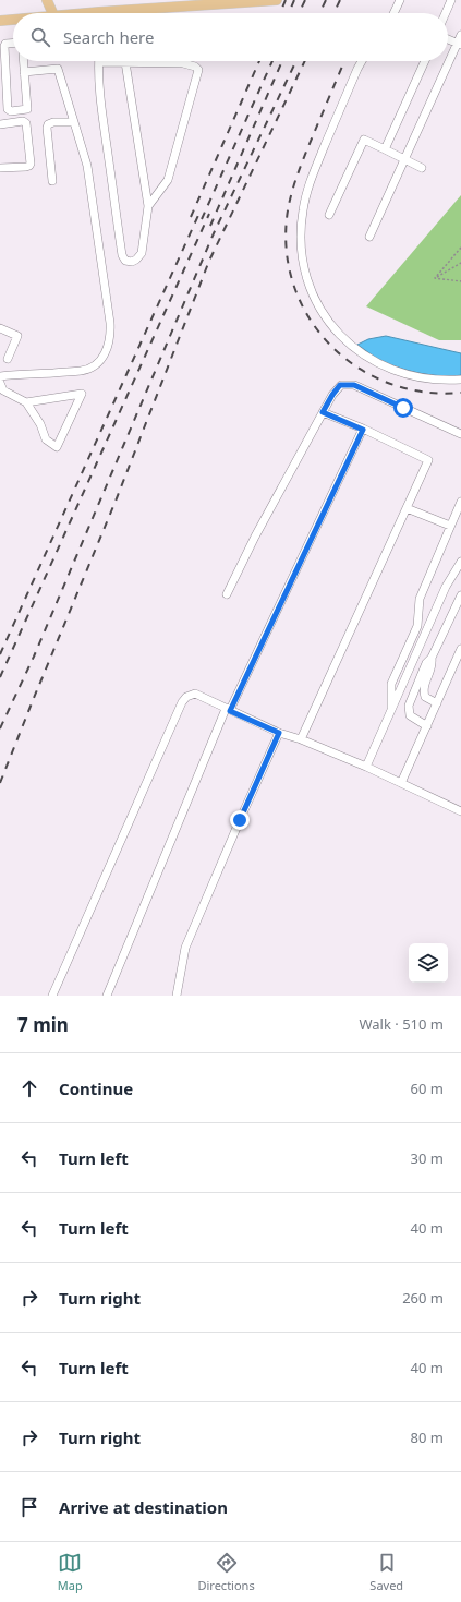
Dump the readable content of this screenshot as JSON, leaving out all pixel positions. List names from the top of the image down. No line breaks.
{"page":{"search":"Search here","heading":["7 min","Walk · 510 m"],"list":[["Continue","60 m"],["Turn left","30 m"],["Turn left","40 m"],["Turn right","260 m"],["Turn left","40 m"],["Turn right","80 m"],"Arrive at destination"],"nav":["Map","Directions","Saved"]}}
